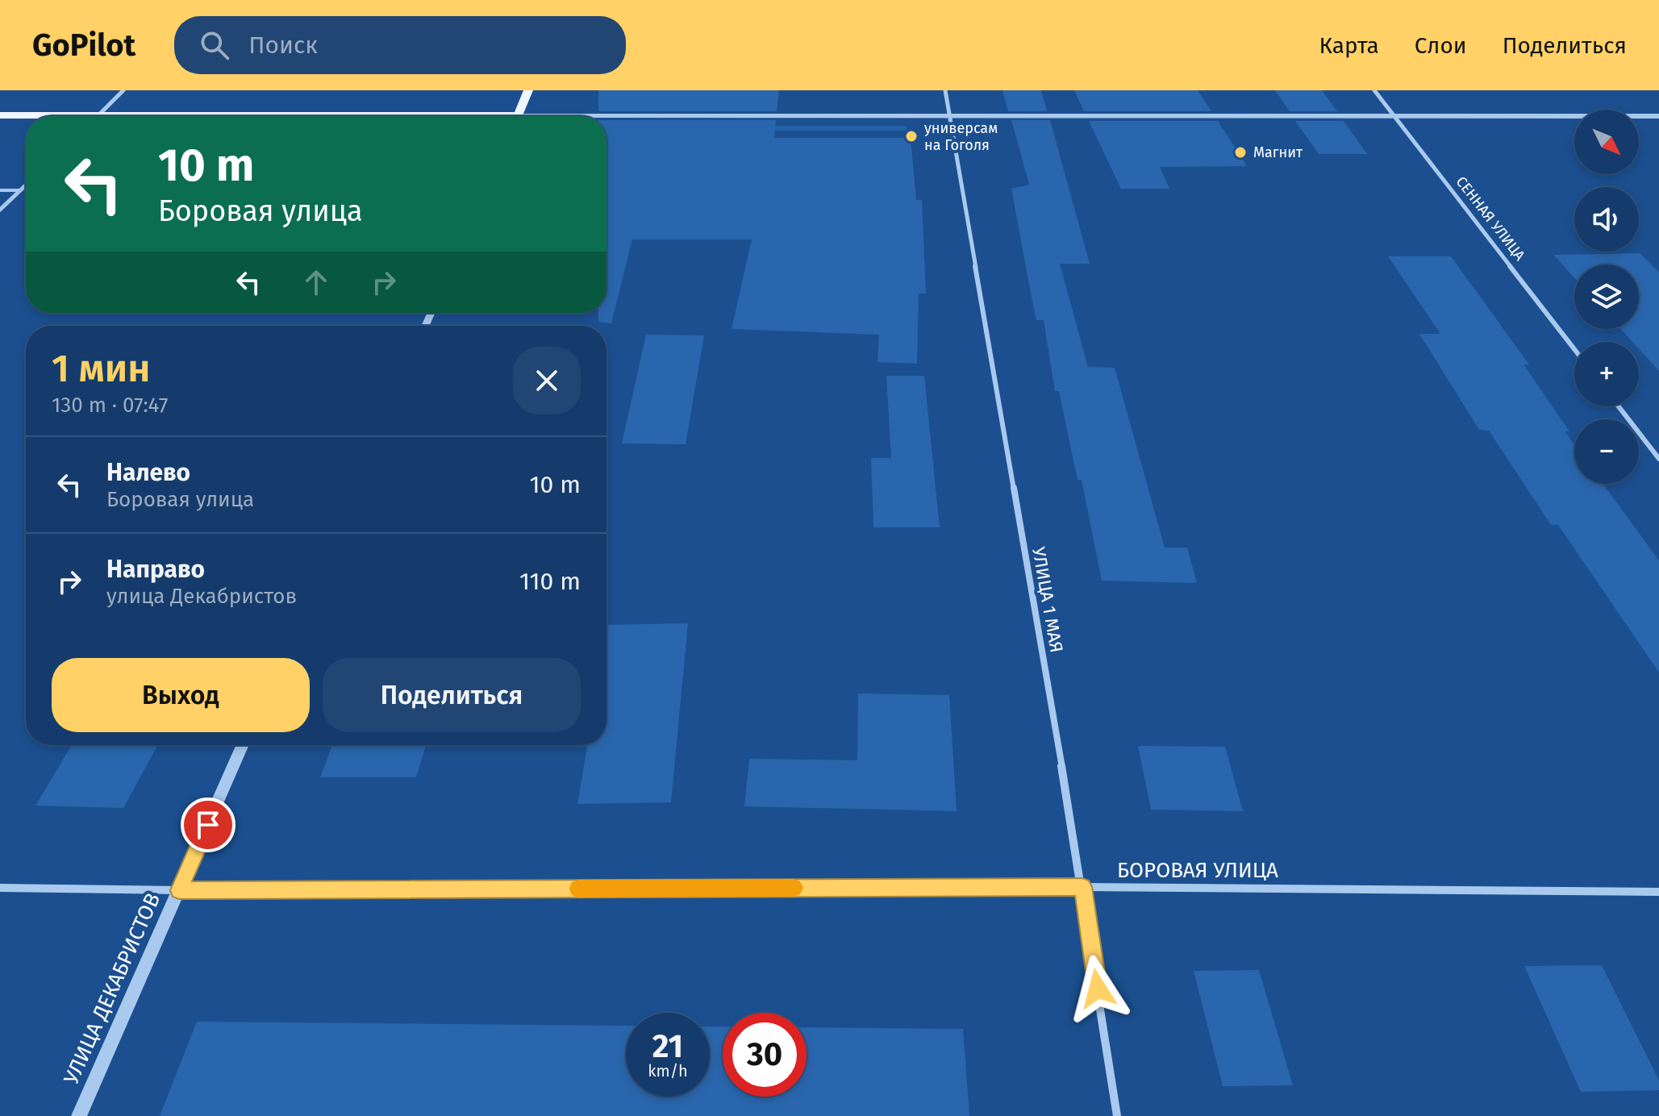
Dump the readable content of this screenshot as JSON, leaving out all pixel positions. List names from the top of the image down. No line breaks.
{"streets":{"street":["СЕННАЯ УЛИЦА","УЛИЦА 1 МАЯ","БОРОВАЯ УЛИЦА","УЛИЦА ДЕКАБРИСТОВ"]},"crossings":[["УЛИЦА 1 МАЯ","БОРОВАЯ УЛИЦА"],["БОРОВАЯ УЛИЦА","УЛИЦА ДЕКАБРИСТОВ"]],"places":["универсам на Гоголя","Магнит"],"north":"bottom right","page":{"header":"GoPilot","search":"Поиск","nav":["Карта","Слои","Поделиться"],"map_buttons":["+","−"],"turn":["10 m","Боровая улица"],"heading":["1 мин","130 m · 07:47"],"list":[{"name":"Налево","note":"Боровая улица","value":"10 m"},{"name":"Направо","note":"улица Декабристов","value":"110 m"}],"buttons":["Выход","Поделиться"],"speed":"21 km/h","limit":"30"}}
